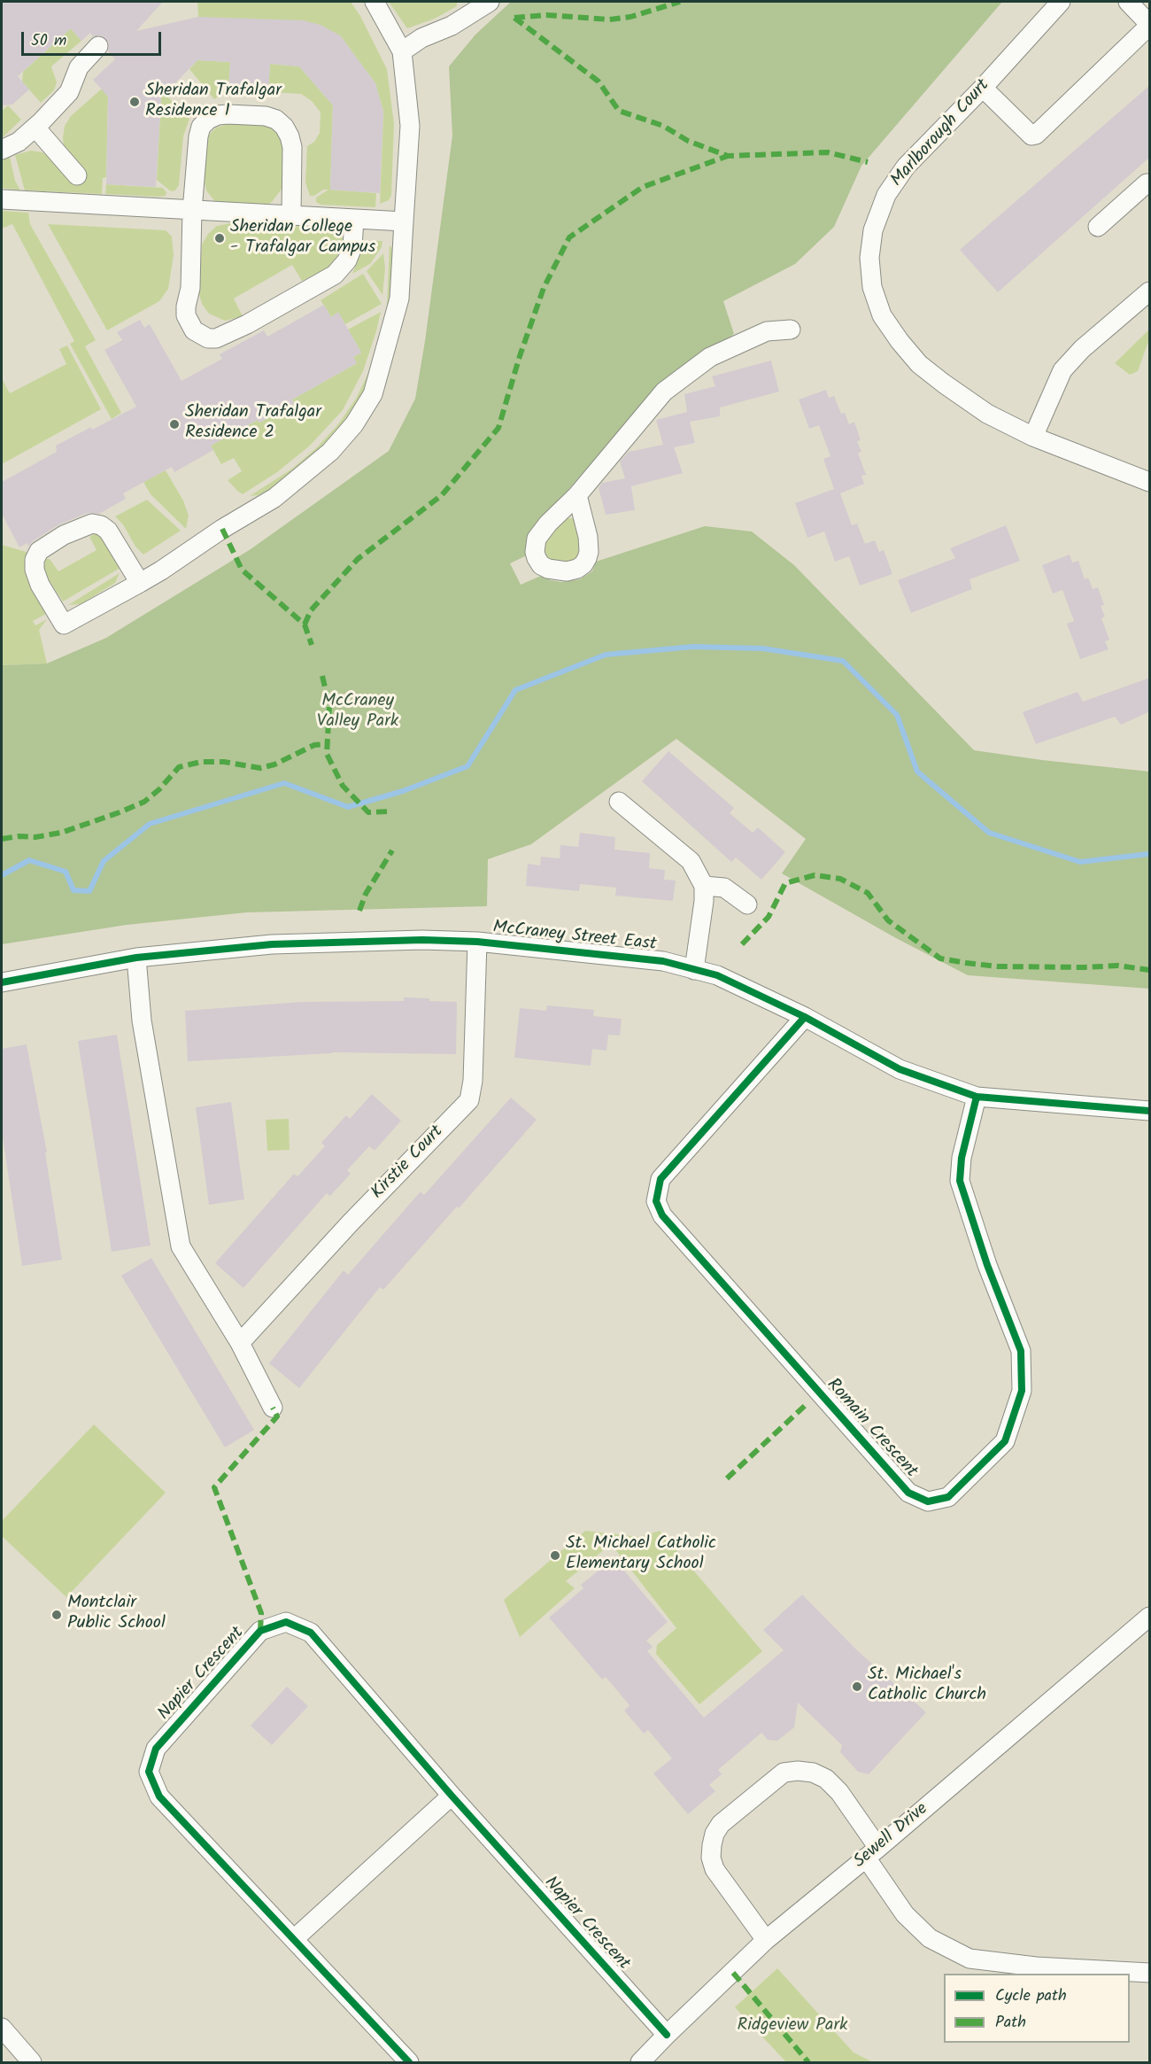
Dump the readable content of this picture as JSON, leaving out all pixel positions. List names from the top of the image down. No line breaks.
{"streets":{"street":["Marlborough Court","McCraney Street East","Kirstie Court","Romain Crescent","Napier Crescent","Sewell Drive"]},"crossings":[["McCraney Street East","Kirstie Court"],["McCraney Street East","Romain Crescent"],["Napier Crescent","Sewell Drive"]],"parks":["McCraney Valley Park","Ridgeview Park"],"places":["Sheridan Trafalgar Residence 1","Sheridan College - Trafalgar Campus","Sheridan Trafalgar Residence 2","St. Michael Catholic Elementary School","Montclair Public School","St. Michael's Catholic Church"],"legend":["Cycle path","Path"],"scale_bar":"50 m"}
